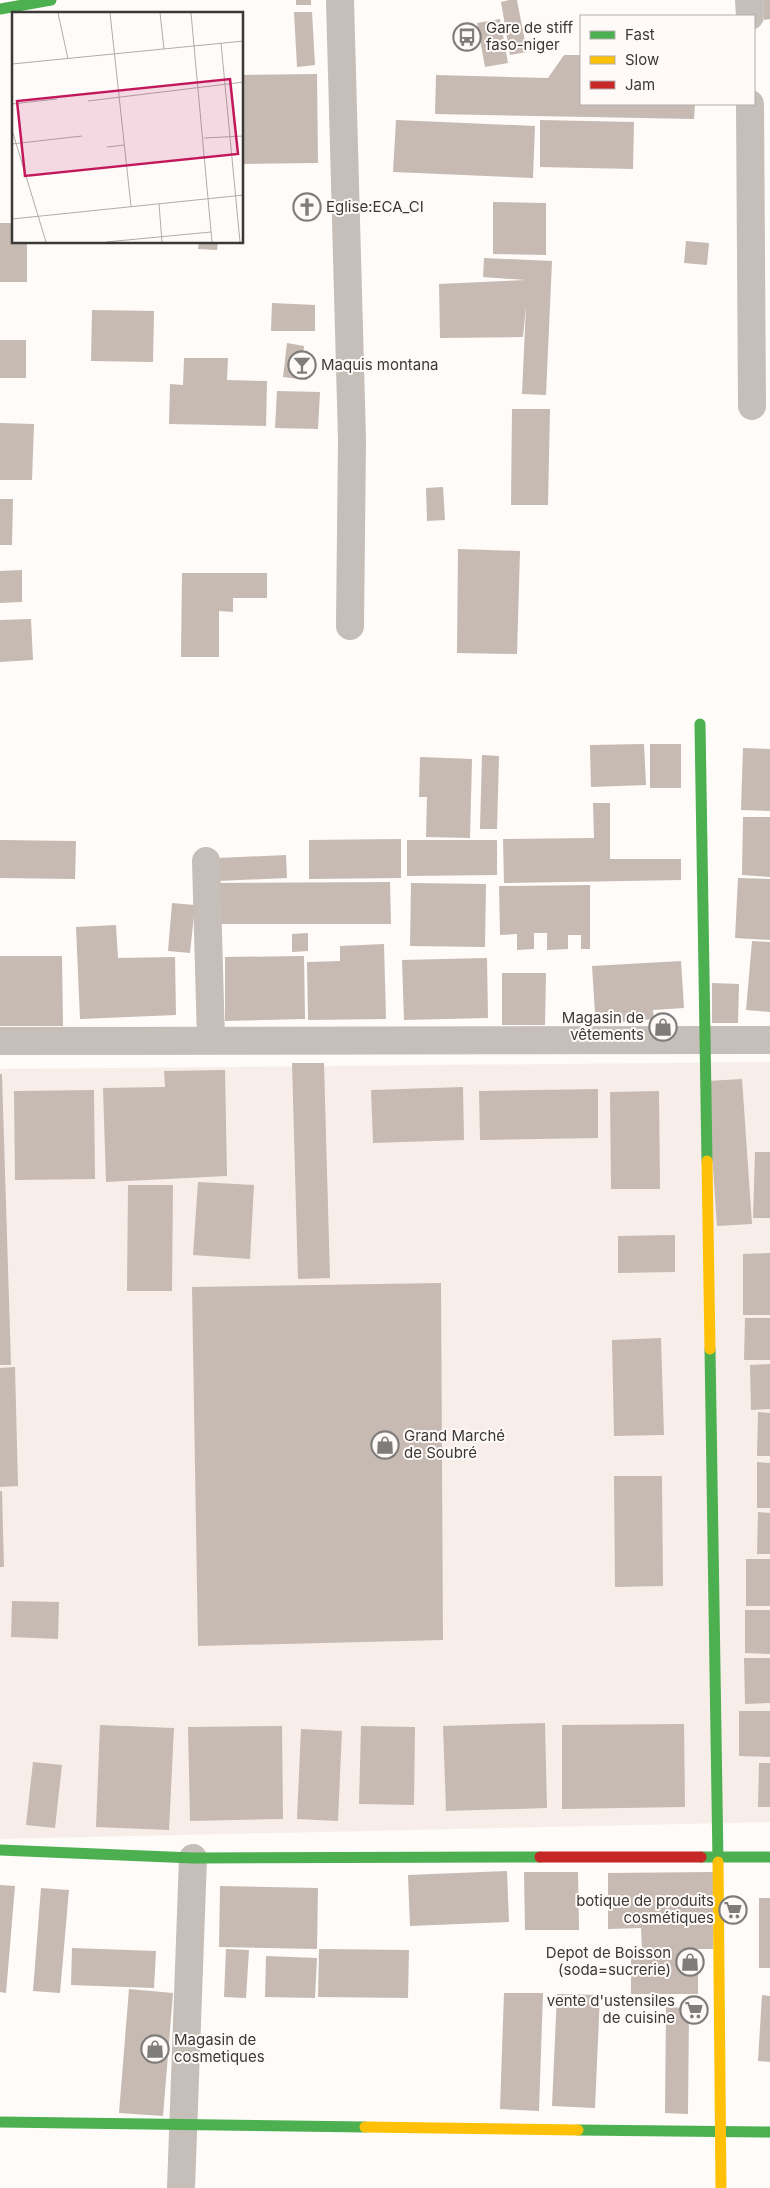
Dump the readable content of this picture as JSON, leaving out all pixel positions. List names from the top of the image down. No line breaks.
{"places":{"bus stop":["Gare de stiff faso-niger"],"church":["Eglise:ECA_CI"],"bar":["Maquis montana"],"shop":["Magasin de vêtements","Grand Marché de Soubré","Depot de Boisson (soda=sucrerie)","Magasin de cosmetiques"],"supermarket":["botique de produits cosmétiques","vente d'ustensiles de cuisine"]},"legend":["Fast","Slow","Jam"]}
